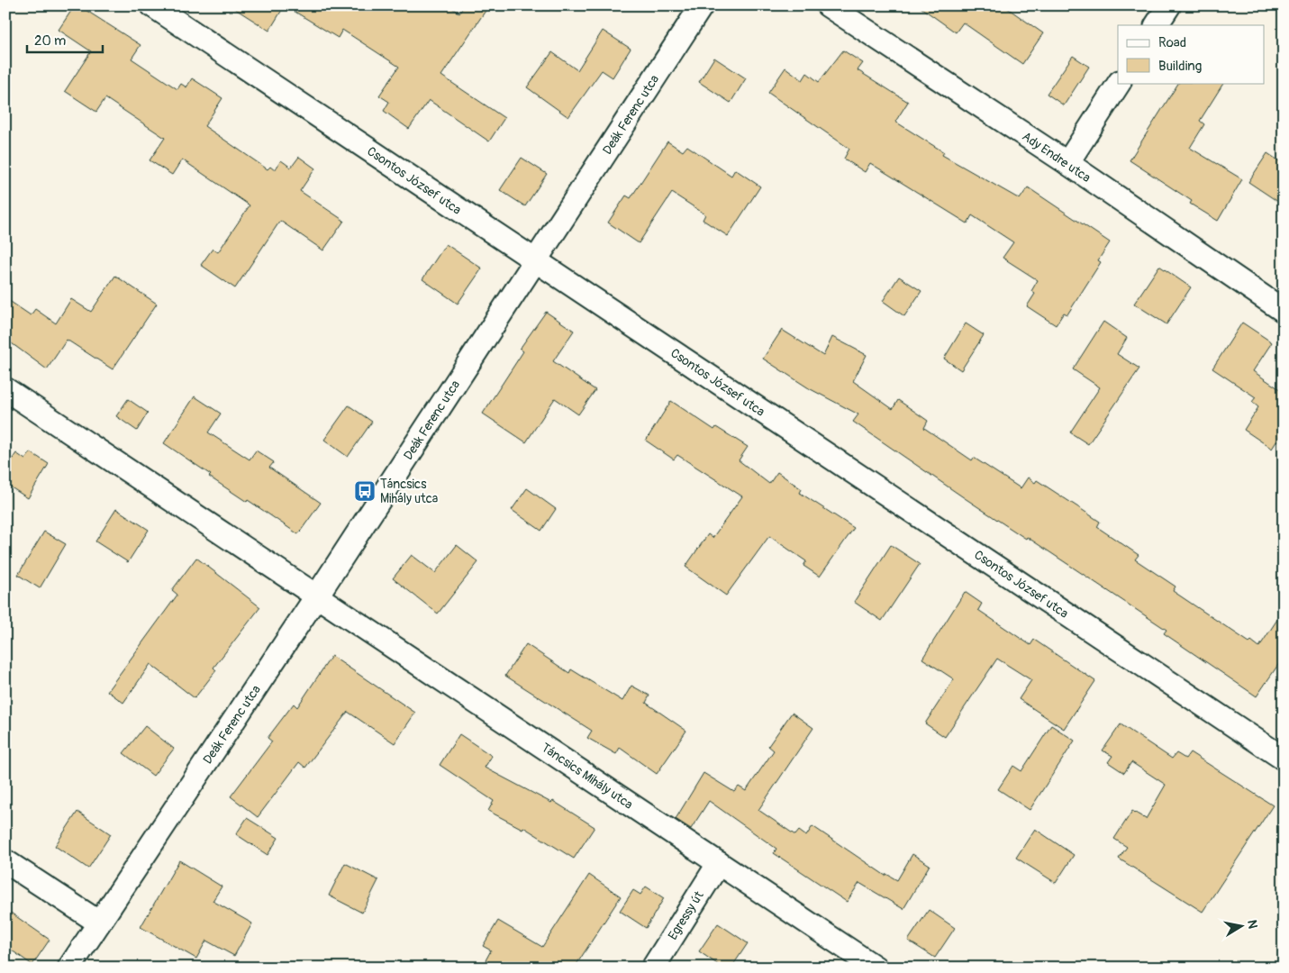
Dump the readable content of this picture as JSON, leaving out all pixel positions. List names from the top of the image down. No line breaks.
{"streets":{"street":["Deák Ferenc utca","Ady Endre utca","Csontos József utca","Táncsics Mihály utca","Egressy út"]},"crossings":[["Deák Ferenc utca","Csontos József utca"],["Deák Ferenc utca","Táncsics Mihály utca"],["Táncsics Mihály utca","Egressy út"]],"places":{"bus stop":["Táncsics Mihály utca"]},"legend":["Road","Building"],"scale_bar":"20 m","north":"right"}
